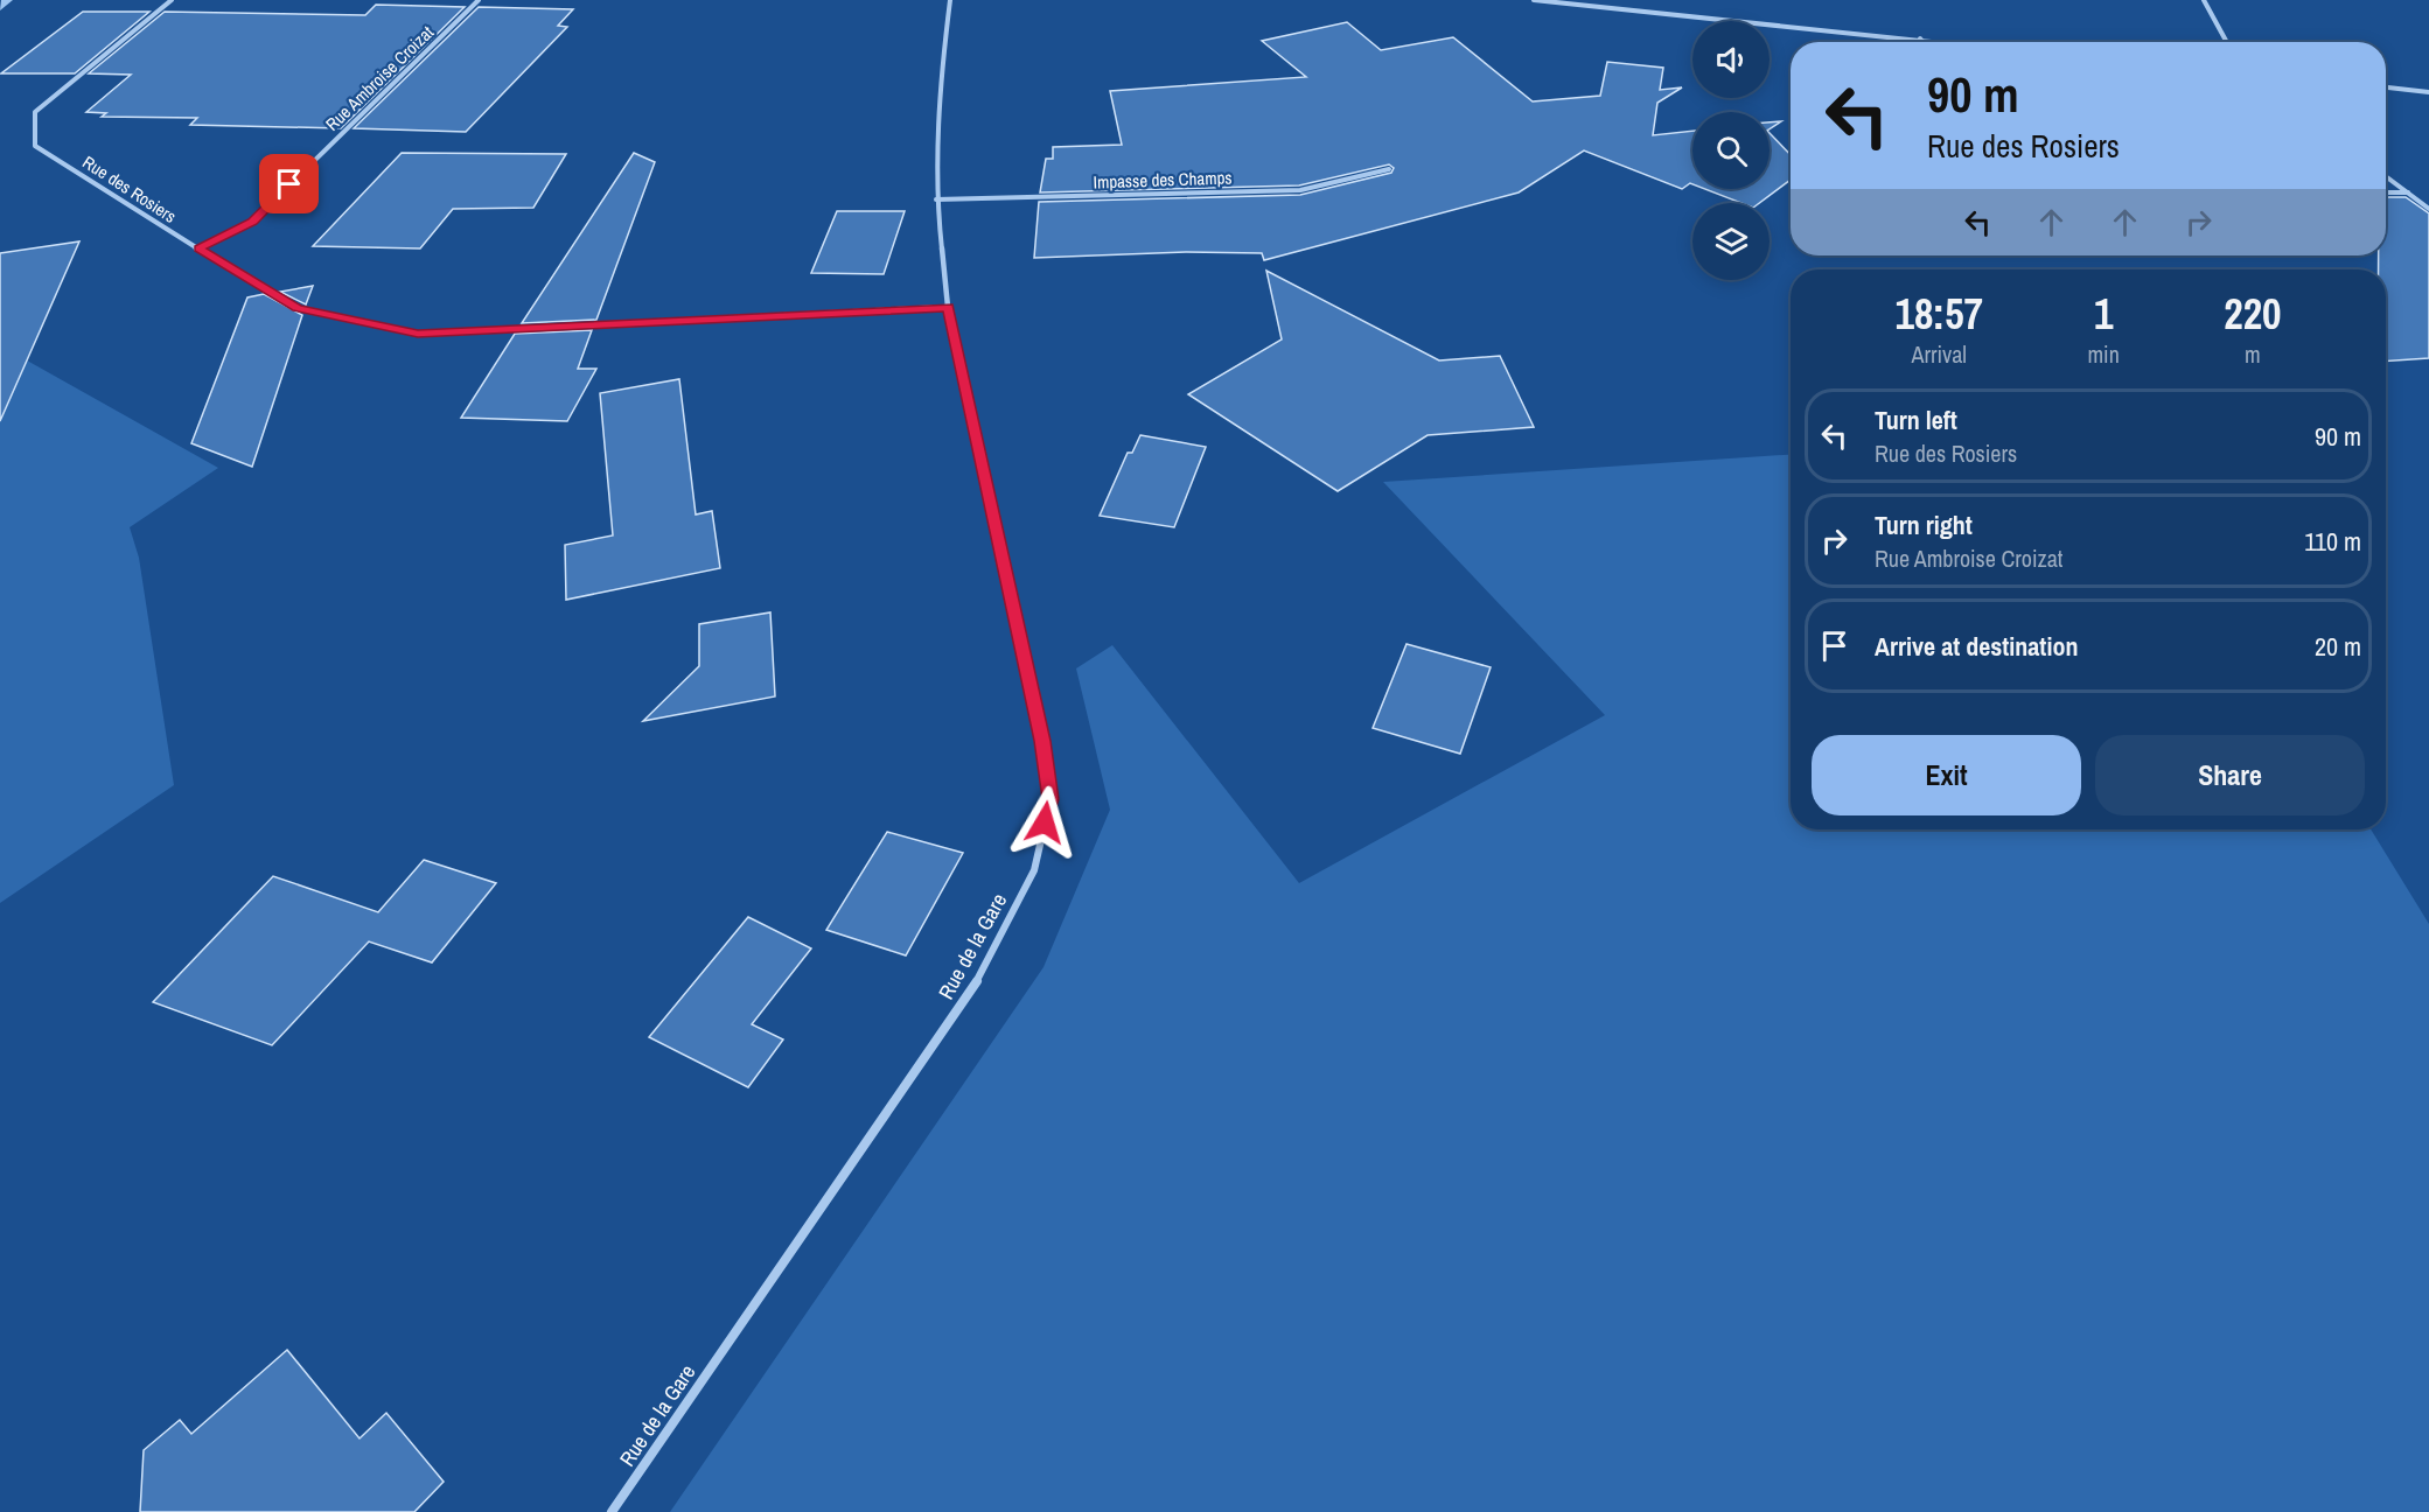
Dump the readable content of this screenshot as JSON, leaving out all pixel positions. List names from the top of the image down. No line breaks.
{"streets":{"street":["Rue Ambroise Croizat","Impasse des Champs","Rue des Rosiers","Rue de la Gare"]},"crossings":[["Rue Ambroise Croizat","Rue des Rosiers"],["Impasse des Champs","Rue de la Gare"],["Rue des Rosiers","Rue de la Gare"]],"page":{"turn":["90 m","Rue des Rosiers"],"eta":["18:57","Arrival","1","min","220","m"],"list":[{"name":"Turn left","note":"Rue des Rosiers","value":"90 m"},{"name":"Turn right","note":"Rue Ambroise Croizat","value":"110 m"},{"name":"Arrive at destination","value":"20 m"}],"buttons":["Exit","Share"]}}
